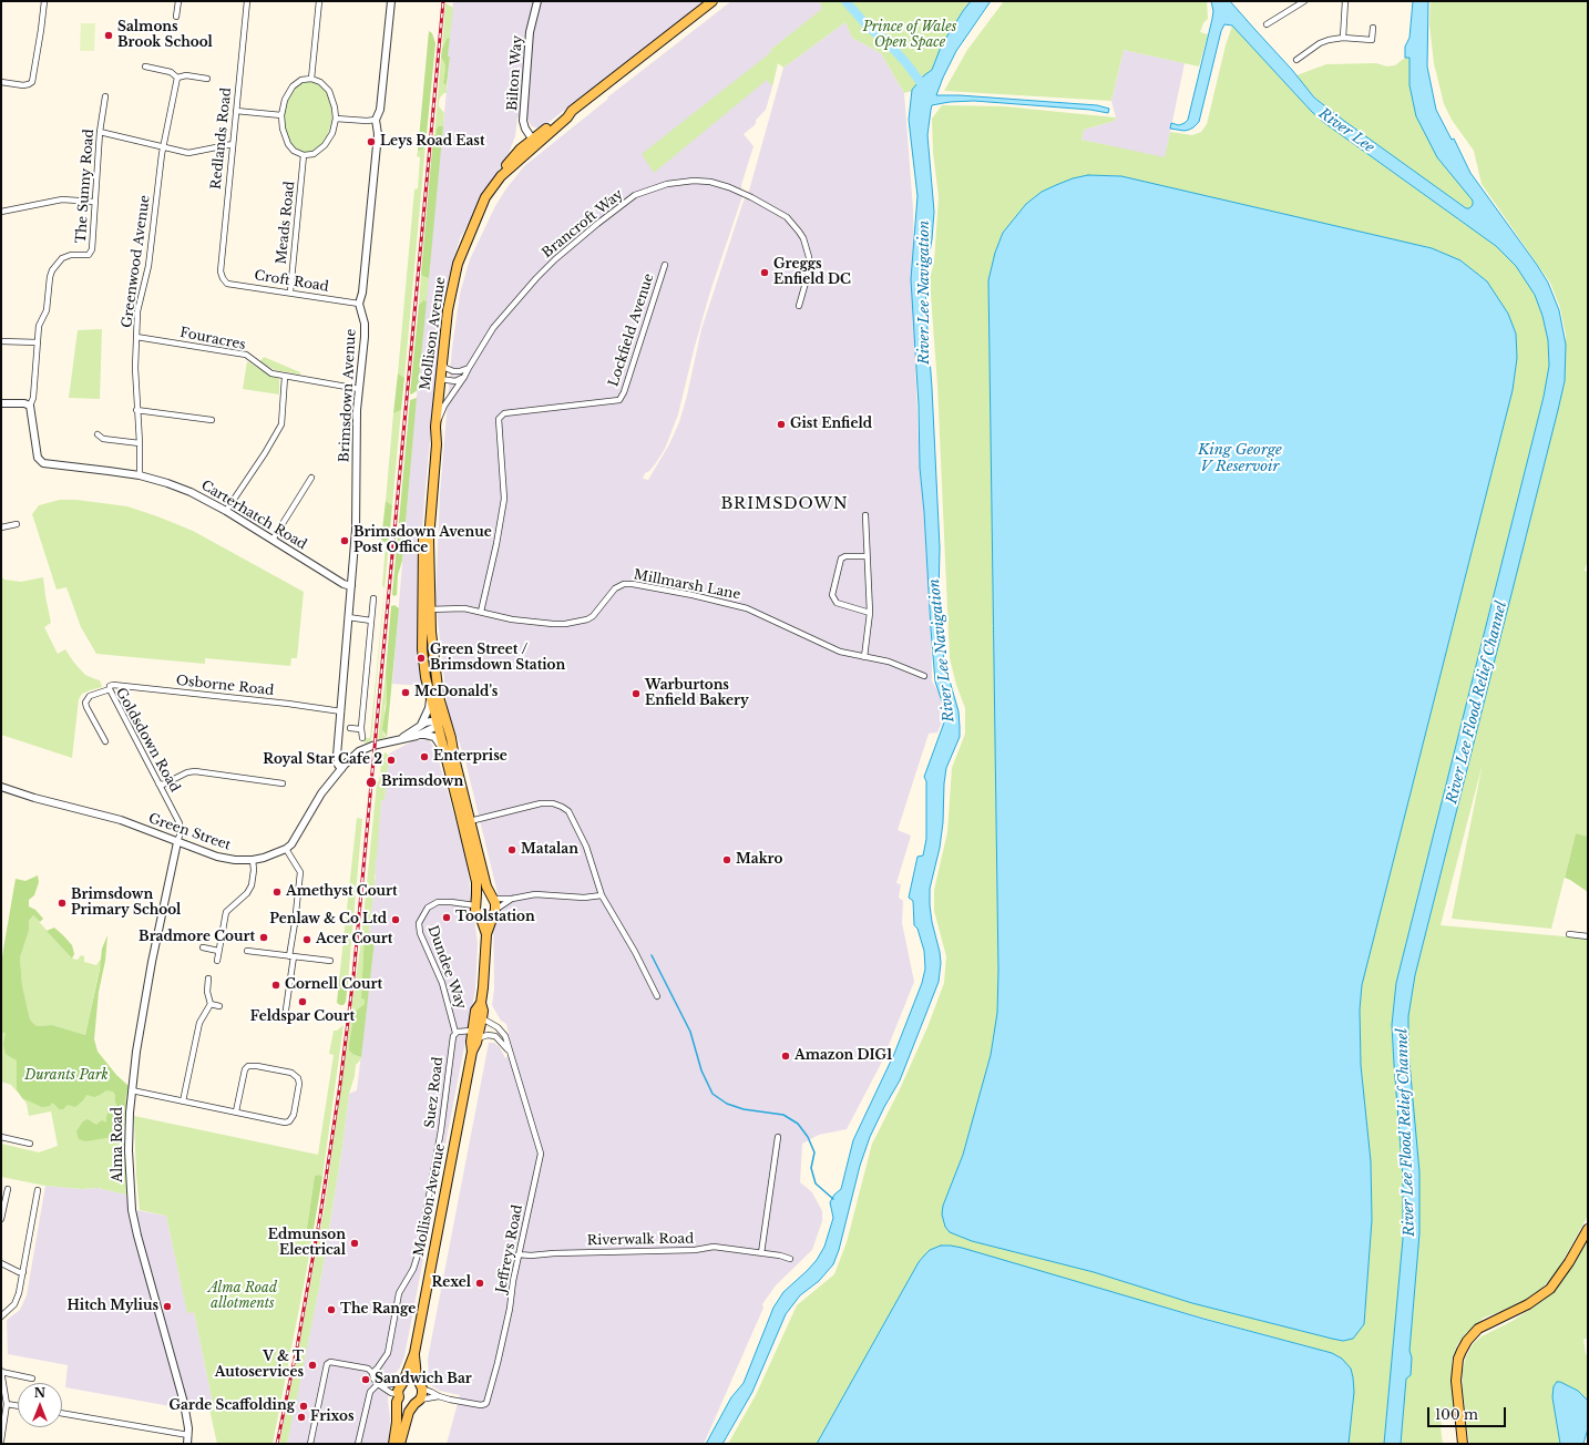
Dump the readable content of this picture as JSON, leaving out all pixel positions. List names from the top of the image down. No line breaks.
{"streets":{"main road":["Mollison Avenue"],"street":["Bilton Way","Redlands Road","The Sunny Road","Meads Road","Brancroft Way","Greenwood Avenue","Croft Road","Lockfield Avenue","Fouracres","Brimsdown Avenue","Carterhatch Road","Millmarsh Lane","Osborne Road","Goldsdown Road","Green Street","Dundee Way","Suez Road","Alma Road","Riverwalk Road","Jeffreys Road"]},"crossings":[["Bilton Way","Mollison Avenue"],["Redlands Road","Croft Road"],["The Sunny Road","Carterhatch Road"],["Meads Road","Croft Road"],["Brancroft Way","Mollison Avenue"],["Greenwood Avenue","Fouracres"],["Greenwood Avenue","Carterhatch Road"],["Croft Road","Brimsdown Avenue"],["Lockfield Avenue","Millmarsh Lane"],["Mollison Avenue","Millmarsh Lane"],["Mollison Avenue","Dundee Way"],["Mollison Avenue","Jeffreys Road"],["Fouracres","Brimsdown Avenue"],["Brimsdown Avenue","Carterhatch Road"],["Brimsdown Avenue","Osborne Road"],["Osborne Road","Goldsdown Road"],["Goldsdown Road","Green Street"],["Goldsdown Road","Alma Road"],["Green Street","Alma Road"],["Dundee Way","Suez Road"],["Riverwalk Road","Jeffreys Road"]],"districts":["BRIMSDOWN"],"water":["River Lee","River Lee Navigation","King George V Reservoir","River Lee Flood Relief Channel"],"parks":["Prince of Wales Open Space","Durants Park","Alma Road allotments"],"places":["Salmons Brook School","Leys Road East","Greggs Enfield DC","Gist Enfield","Brimsdown Avenue Post Office","Green Street / Brimsdown Station","McDonald's","Warburtons Enfield Bakery","Enterprise","Royal Star Cafe 2","Brimsdown","Matalan","Makro","Amethyst Court","Brimsdown Primary School","Toolstation","Penlaw & Co Ltd","Bradmore Court","Acer Court","Cornell Court","Feldspar Court","Amazon DIG1","Edmunson Electrical","Rexel","Hitch Mylius","The Range","V & T Autoservices","Sandwich Bar","Garde Scaffolding","Frixos"],"scale_bar":"100 m","north":"top"}
